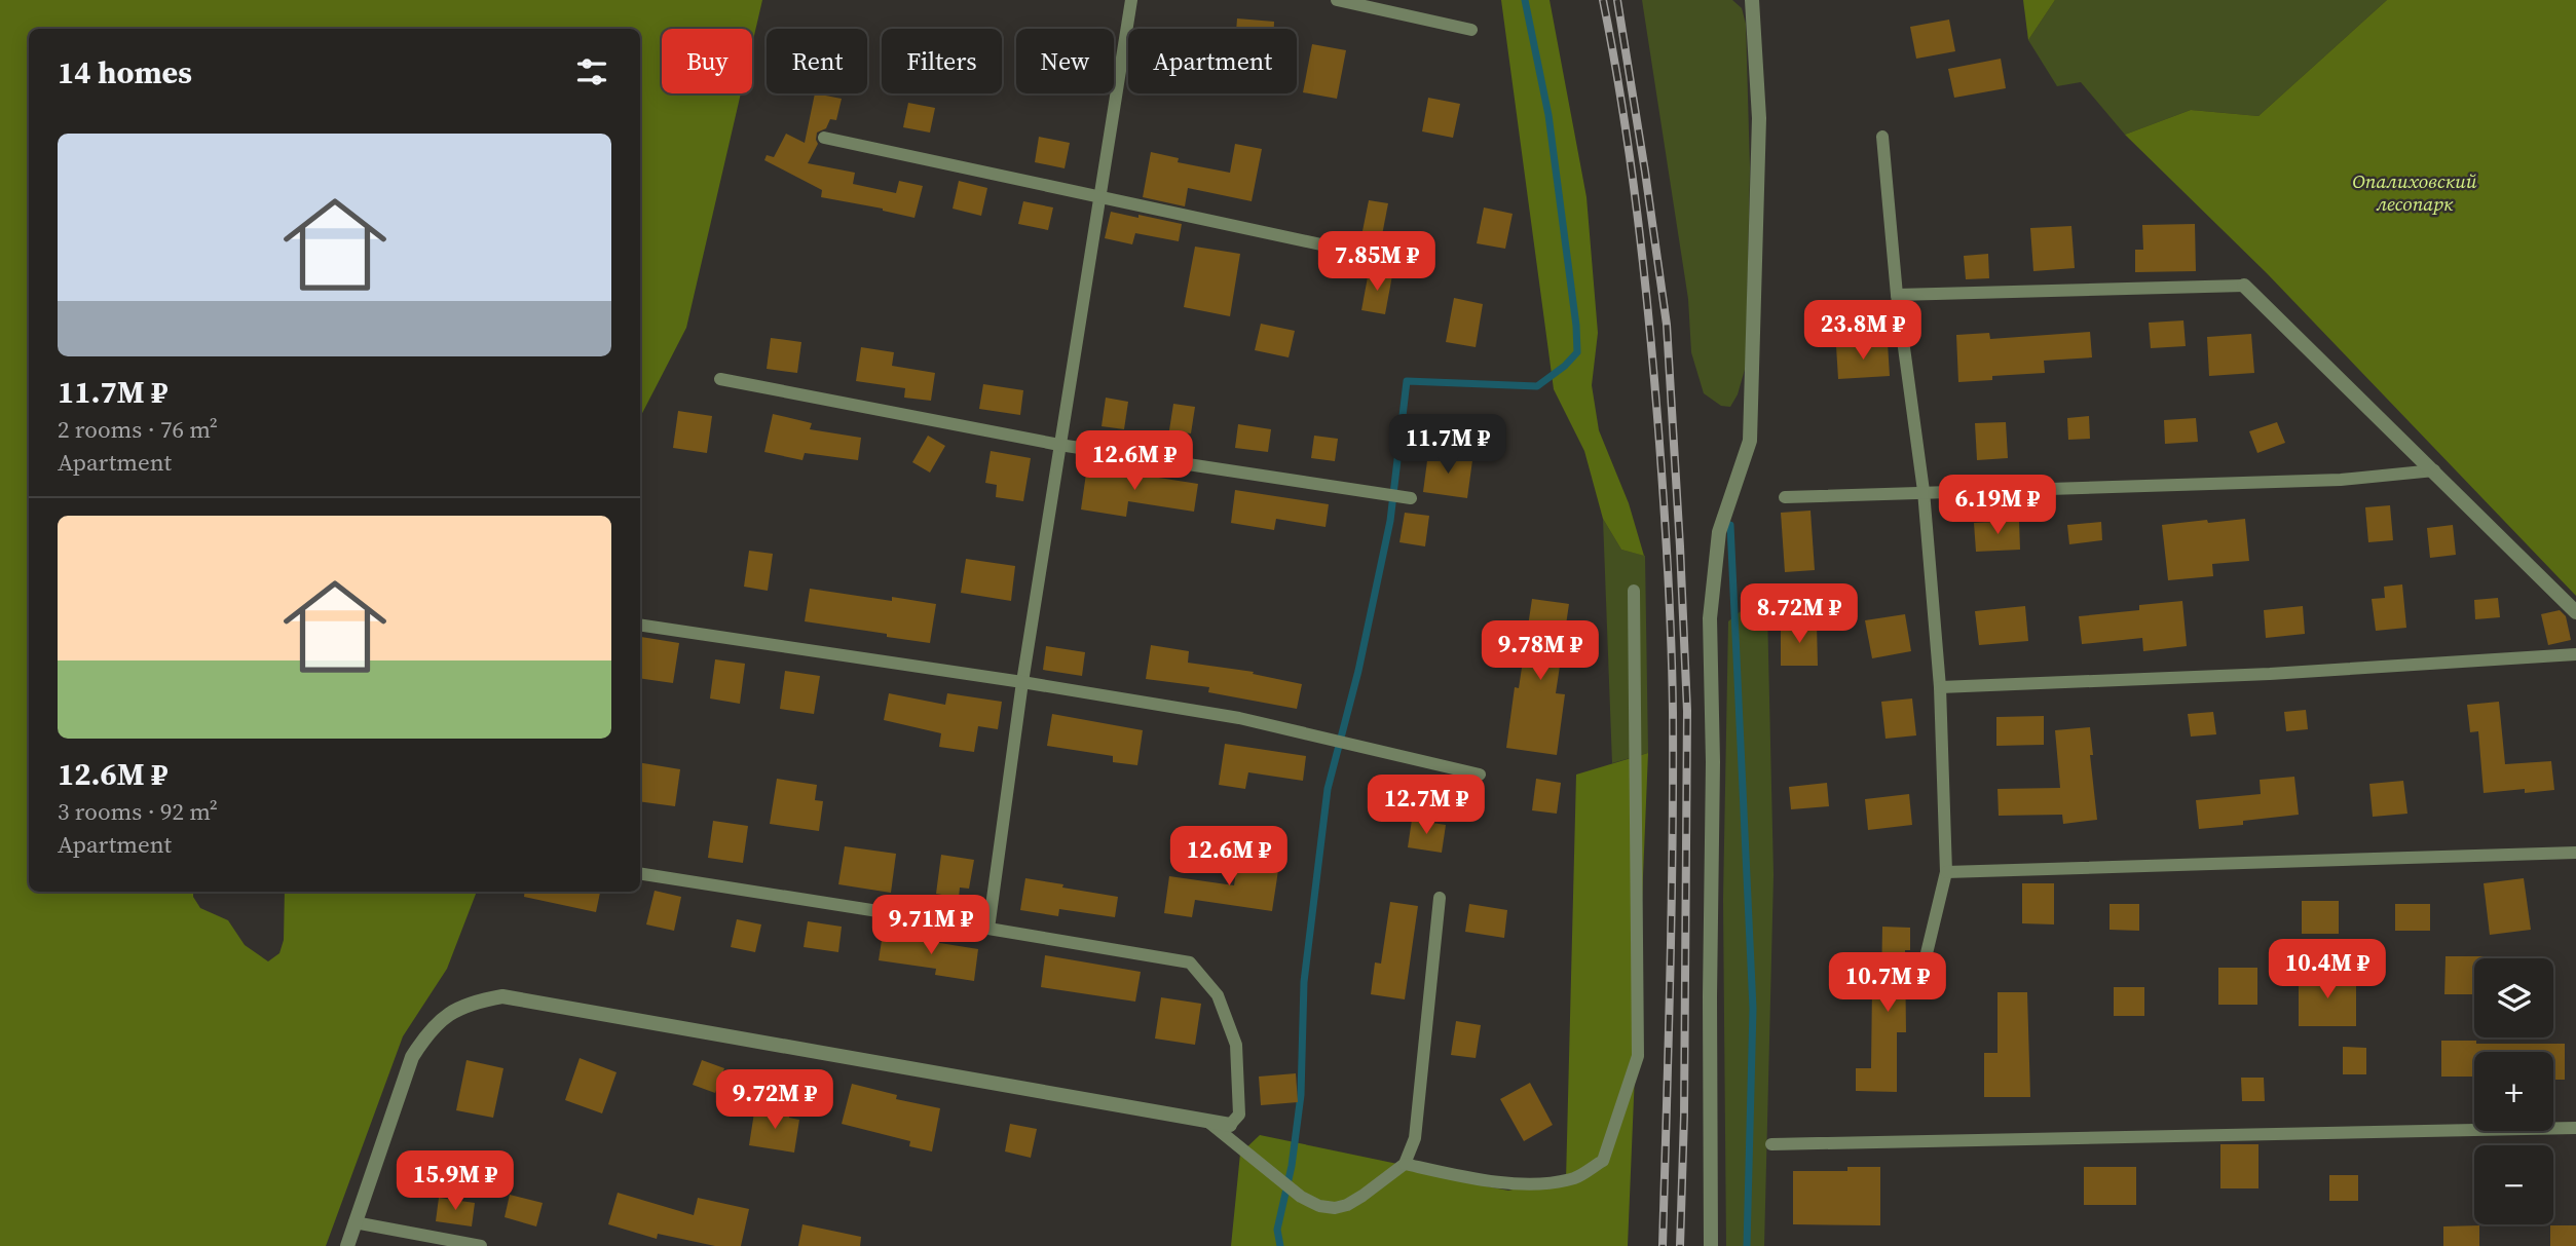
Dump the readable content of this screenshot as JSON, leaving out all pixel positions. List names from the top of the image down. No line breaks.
{"parks":["Опалиховский лесопарк"],"page":{"chip":["Buy","Rent","Filters","New","Apartment"],"heading":"14 homes","list":[{"name":"11.7M ₽","note":"2 rooms · 76 m² · Apartment"},{"name":"12.6M ₽","note":"3 rooms · 92 m² · Apartment"}],"price":["7.85M ₽","23.8M ₽","11.7M ₽","12.6M ₽","6.19M ₽","8.72M ₽","9.78M ₽","12.7M ₽","12.6M ₽","9.71M ₽","10.4M ₽","10.7M ₽","9.72M ₽","15.9M ₽"],"map_buttons":["+","−"]}}
